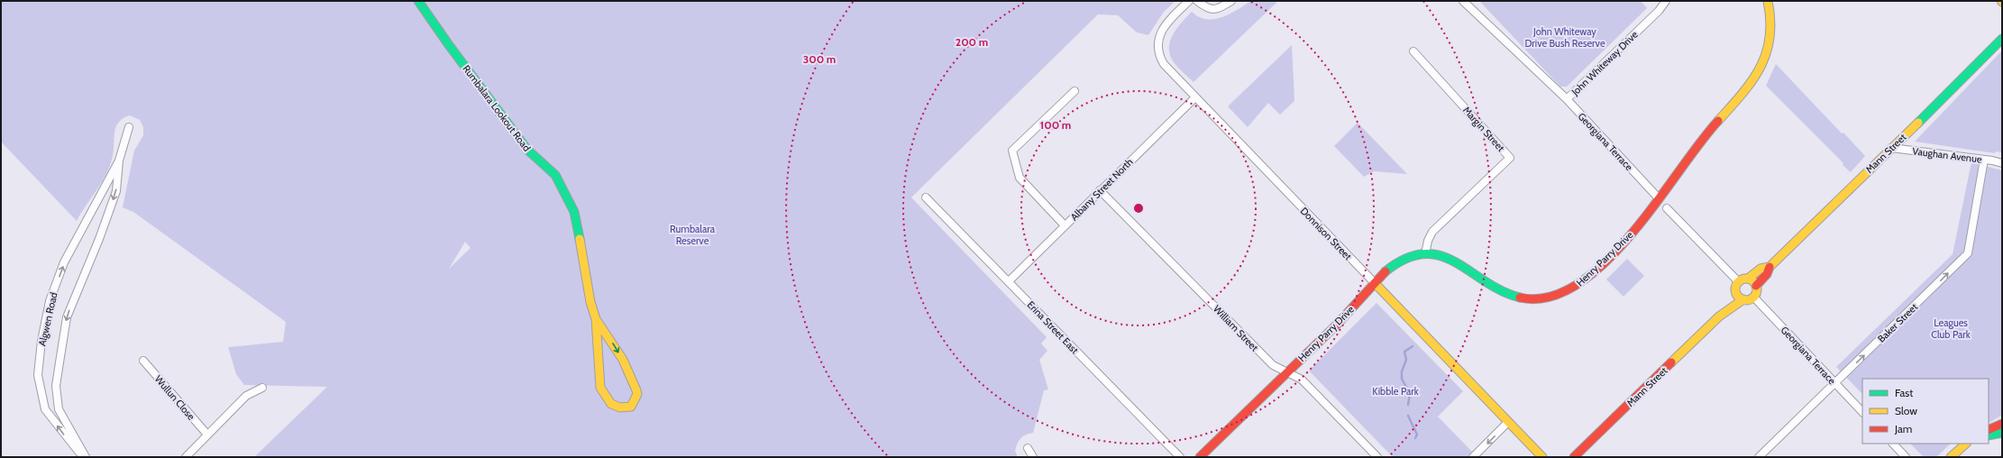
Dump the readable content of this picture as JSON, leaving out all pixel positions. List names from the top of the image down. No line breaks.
{"streets":{"street":["John Whiteway Drive","Rumbalara Lookout Road","Margin Street","Georgiana Terrace","Mann Street","Vaughan Avenue","Albany Street North","Donnison Street","Henry Parry Drive","Algwen Road","Baker Street","Erina Street East","William Street","Wullun Close"]},"crossings":[["John Whiteway Drive","Georgiana Terrace"],["Margin Street","Henry Parry Drive"],["Georgiana Terrace","Mann Street"],["Georgiana Terrace","Henry Parry Drive"],["Georgiana Terrace","Baker Street"],["Mann Street","Vaughan Avenue"],["Vaughan Avenue","Baker Street"],["Albany Street North","Donnison Street"],["Albany Street North","Erina Street East"],["Albany Street North","William Street"],["Donnison Street","Henry Parry Drive"],["Henry Parry Drive","William Street"]],"one_way":["Baker Street"],"parks":["John Whiteway Drive Bush Reserve","Rumbalara Reserve","Leagues Club Park","Kibble Park"],"legend":["Fast","Slow","Jam"],"rings":["200 m","300 m","100 m"]}
